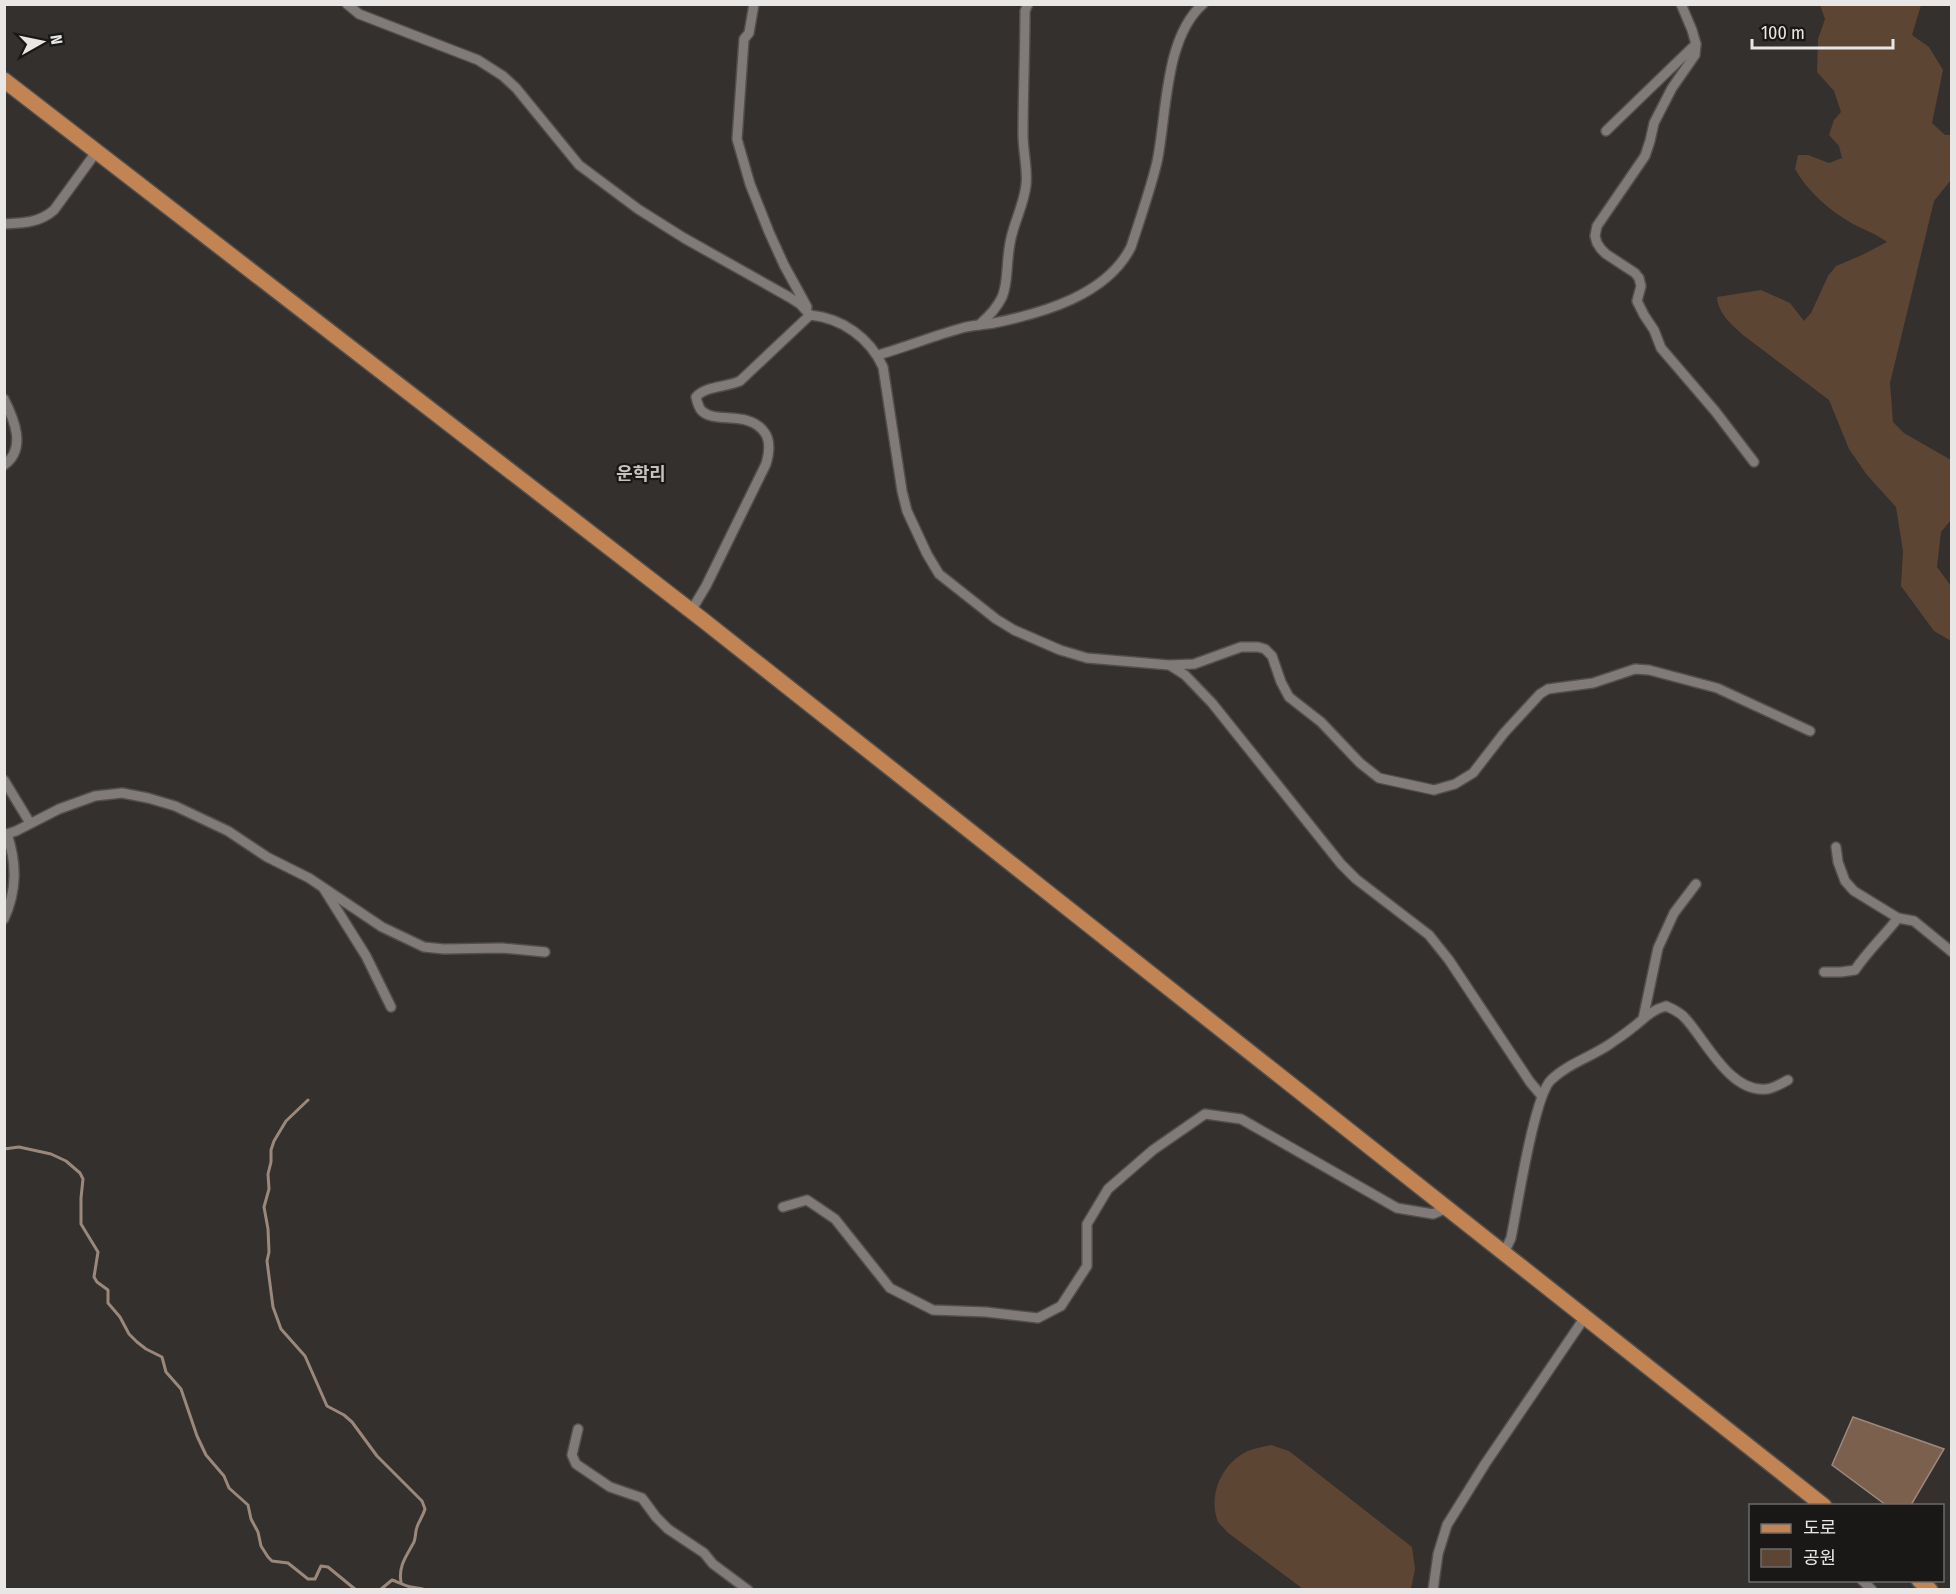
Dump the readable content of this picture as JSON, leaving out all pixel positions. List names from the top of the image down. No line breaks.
{"districts":["운학리"],"legend":["도로","공원"],"scale_bar":"100 m","north":"right"}
